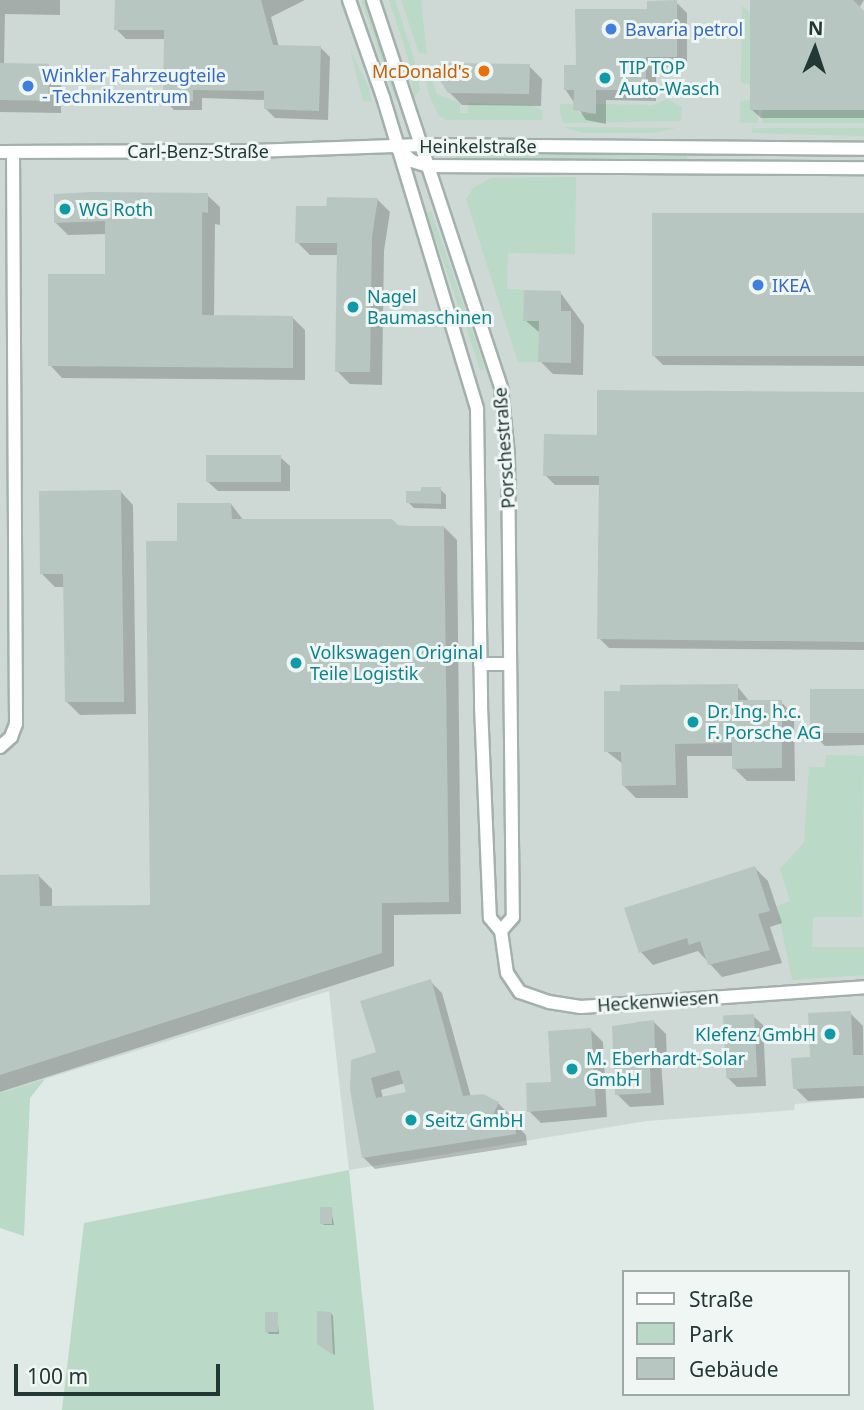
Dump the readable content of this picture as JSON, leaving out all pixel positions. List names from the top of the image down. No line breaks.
{"streets":{"street":["Heinkelstraße","Carl-Benz-Straße","Porschestraße","Heckenwiesen"]},"crossings":[["Heinkelstraße","Carl-Benz-Straße"],["Heinkelstraße","Porschestraße"],["Carl-Benz-Straße","Porschestraße"],["Porschestraße","Heckenwiesen"]],"places":["Bavaria petrol","McDonald's","TIP TOP Auto-Wasch","Winkler Fahrzeugteile - Technikzentrum","WG Roth","IKEA","Nagel Baumaschinen","Volkswagen Original Teile Logistik","Dr. Ing. h.c. F. Porsche AG","Klefenz GmbH","M. Eberhardt-Solar GmbH","Seitz GmbH"],"legend":["Straße","Park","Gebäude"],"scale_bar":"100 m","north":"top"}
